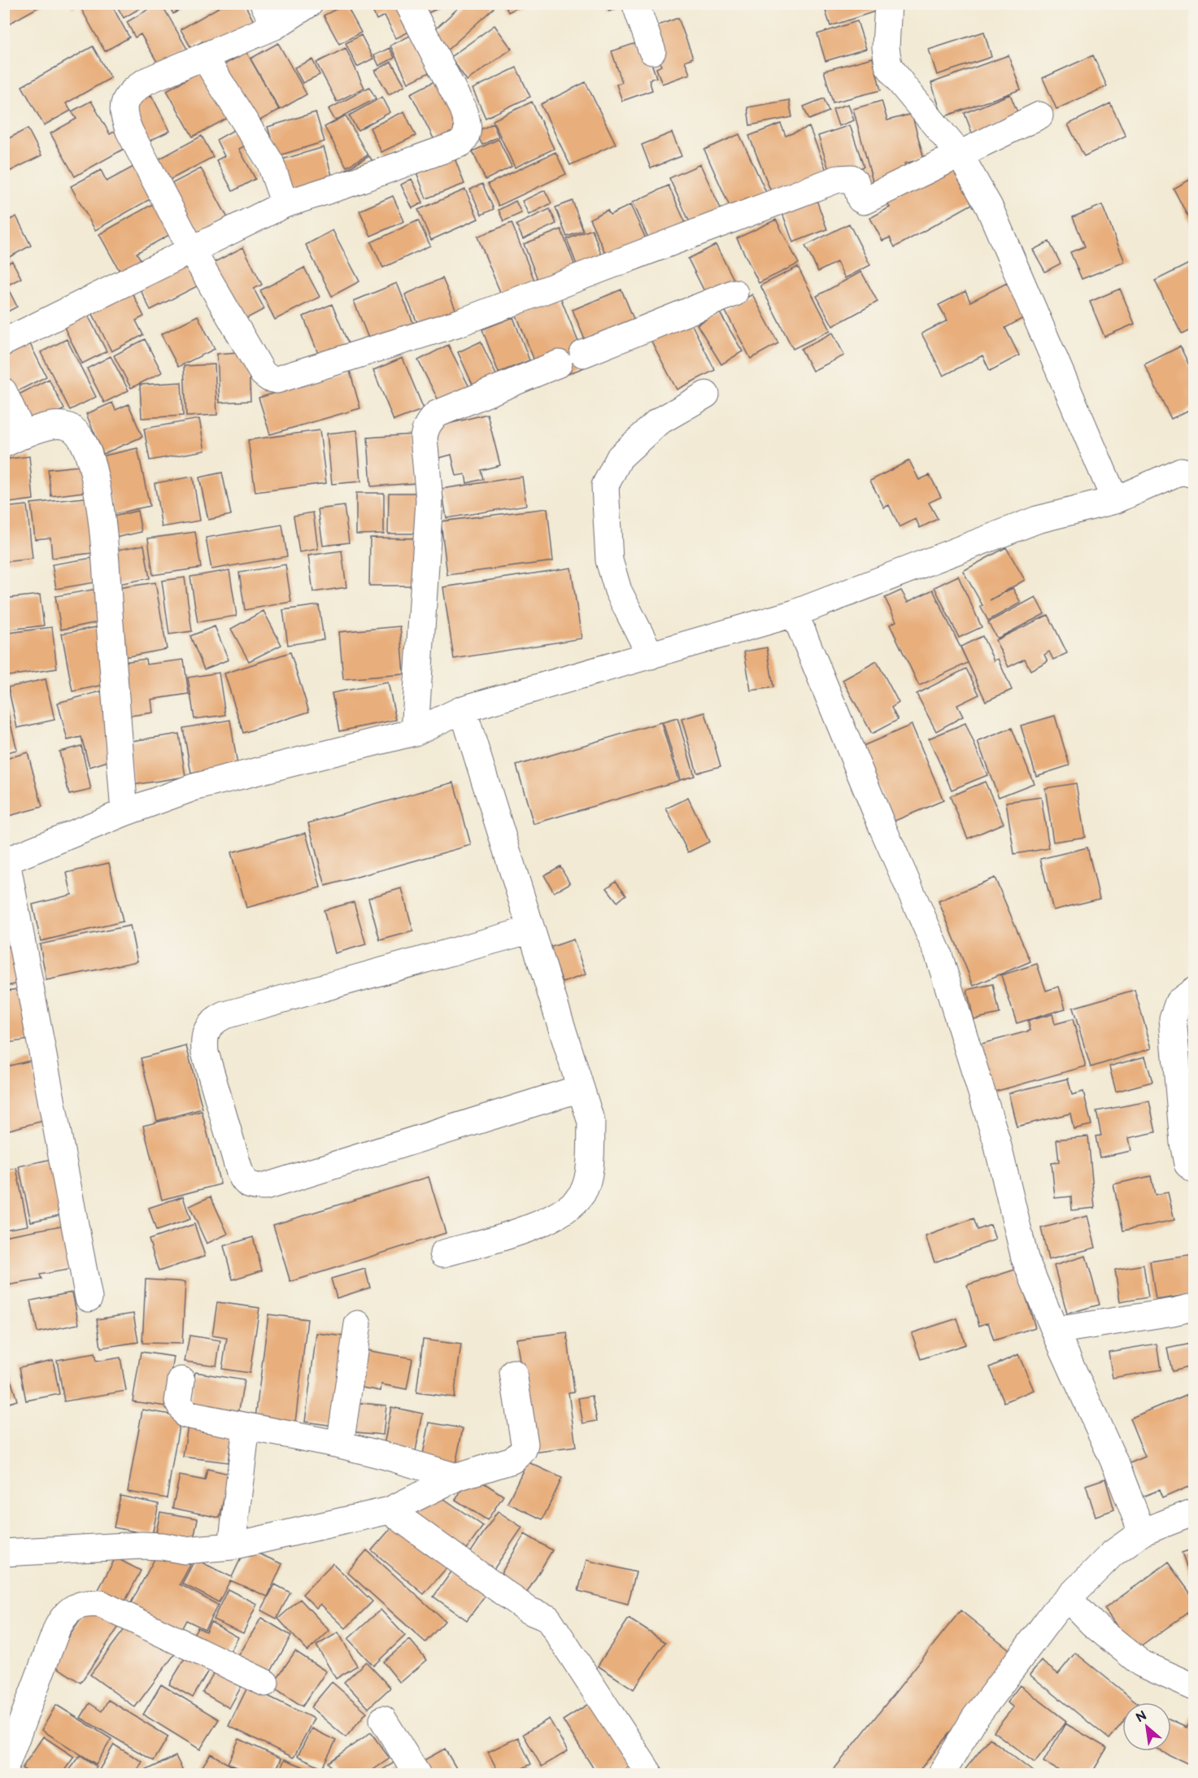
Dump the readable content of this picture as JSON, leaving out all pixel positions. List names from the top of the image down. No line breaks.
{"north":"top left"}
